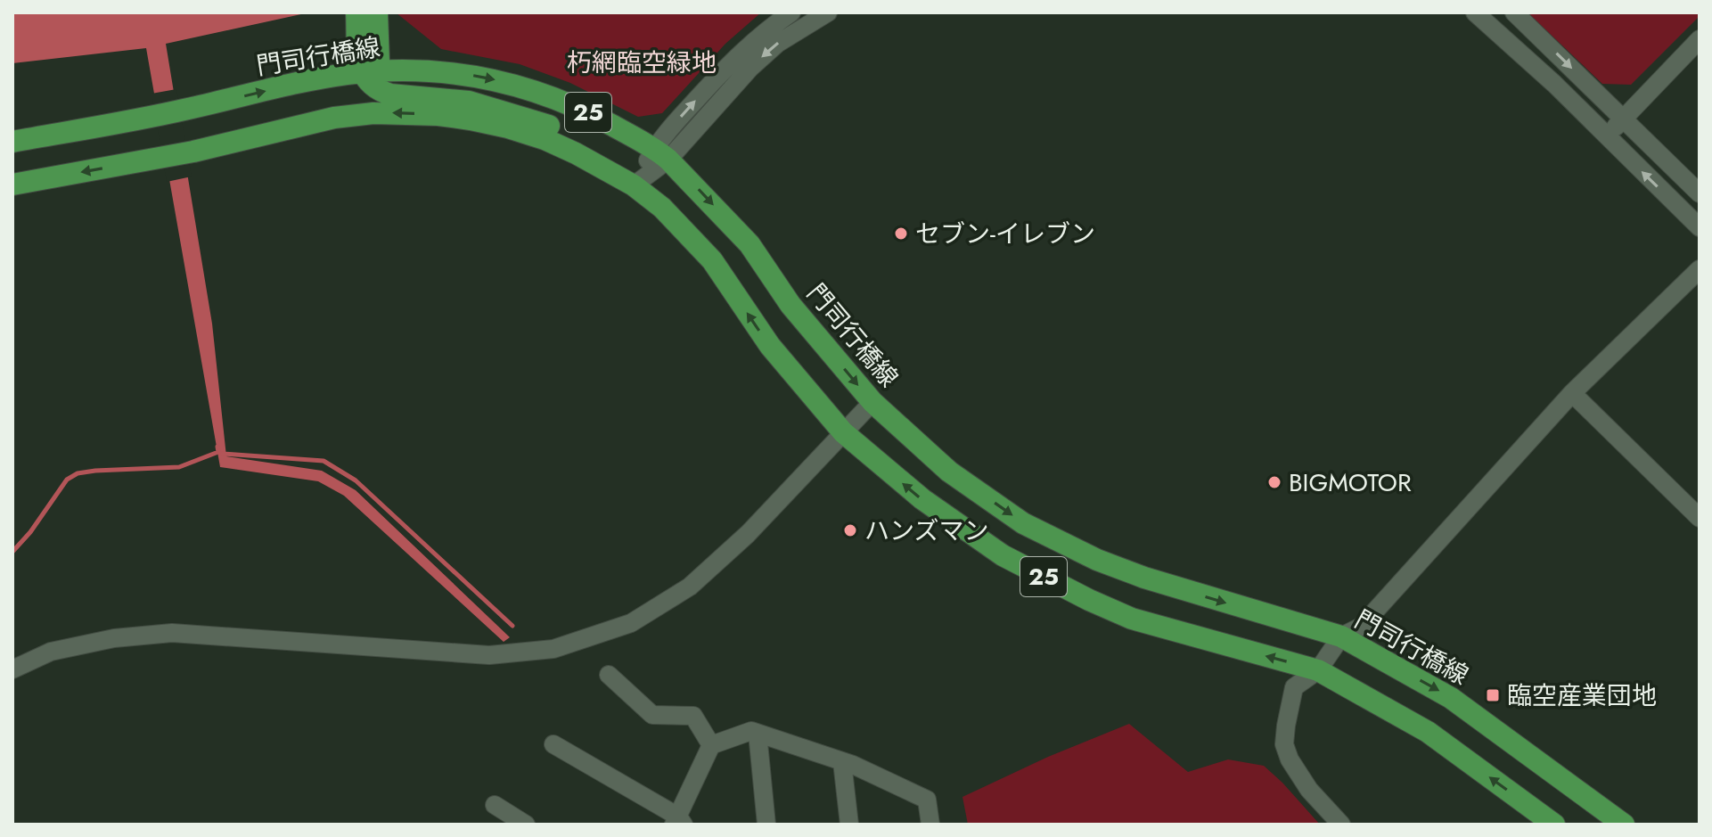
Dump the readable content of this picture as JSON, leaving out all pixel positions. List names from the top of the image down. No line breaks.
{"streets":{"main road":["門司行橋線","25"]},"parks":["朽網臨空緑地"],"places":{"other":["セブン-イレブン","BIGMOTOR","ハンズマン"],"transit":["臨空産業団地"]}}
